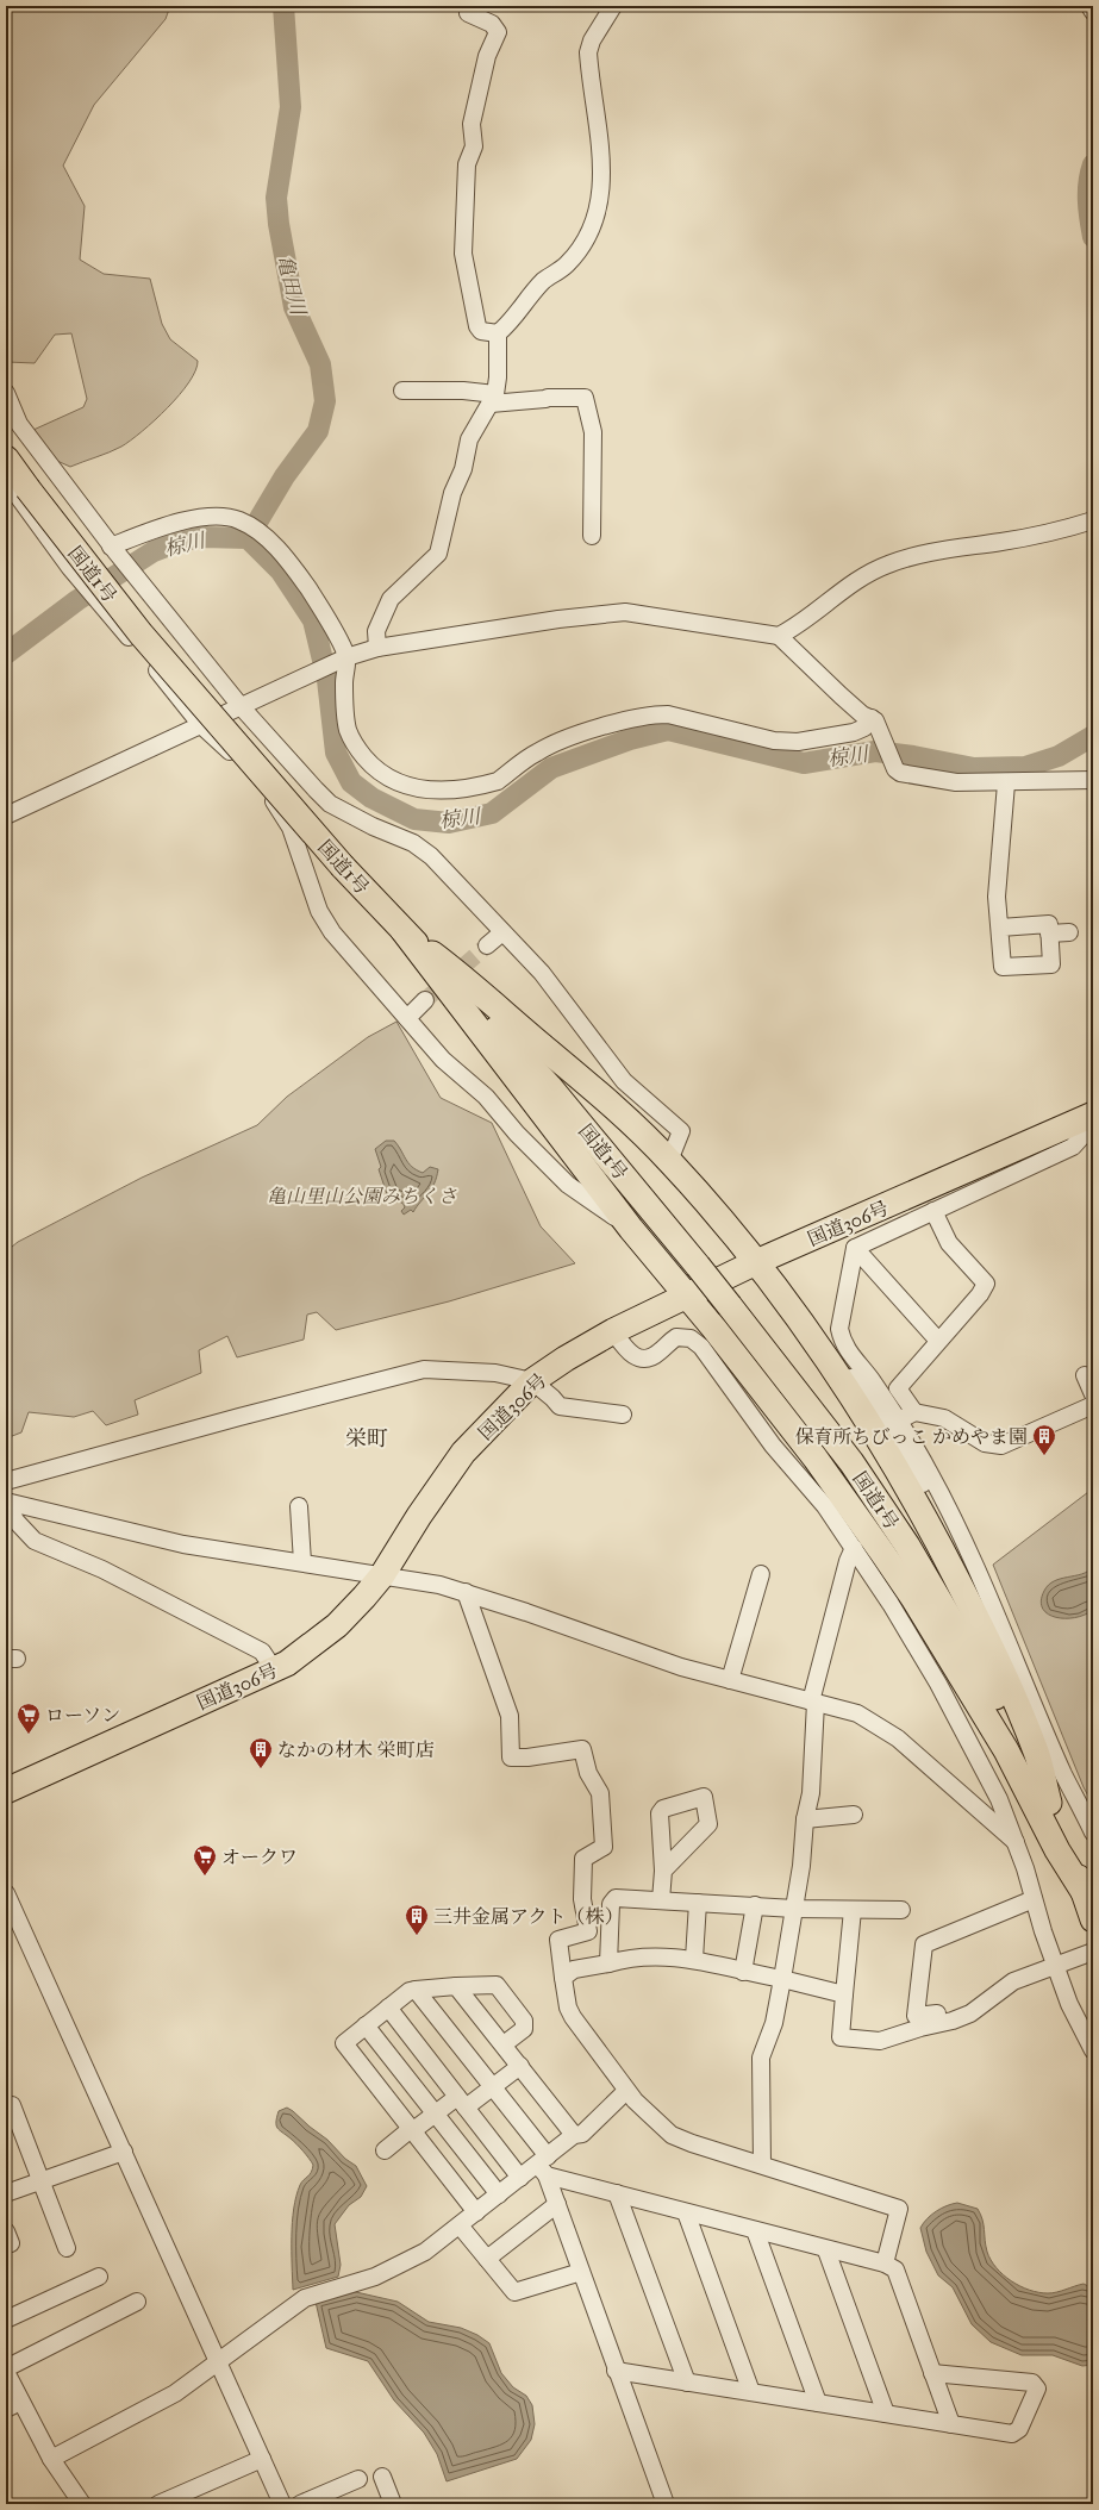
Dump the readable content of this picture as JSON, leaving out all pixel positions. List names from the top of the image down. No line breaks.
{"streets":{"highway":["国道1号","国道306号"]},"districts":["栄町"],"water":["亀田川","椋川"],"parks":["亀山里山公園みちくさ"],"places":{"building":["保育所ちびっこ かめやま園","なかの材木 栄町店","三井金属アクト（株）"],"supermarket":["ローソン","オークワ"]}}
